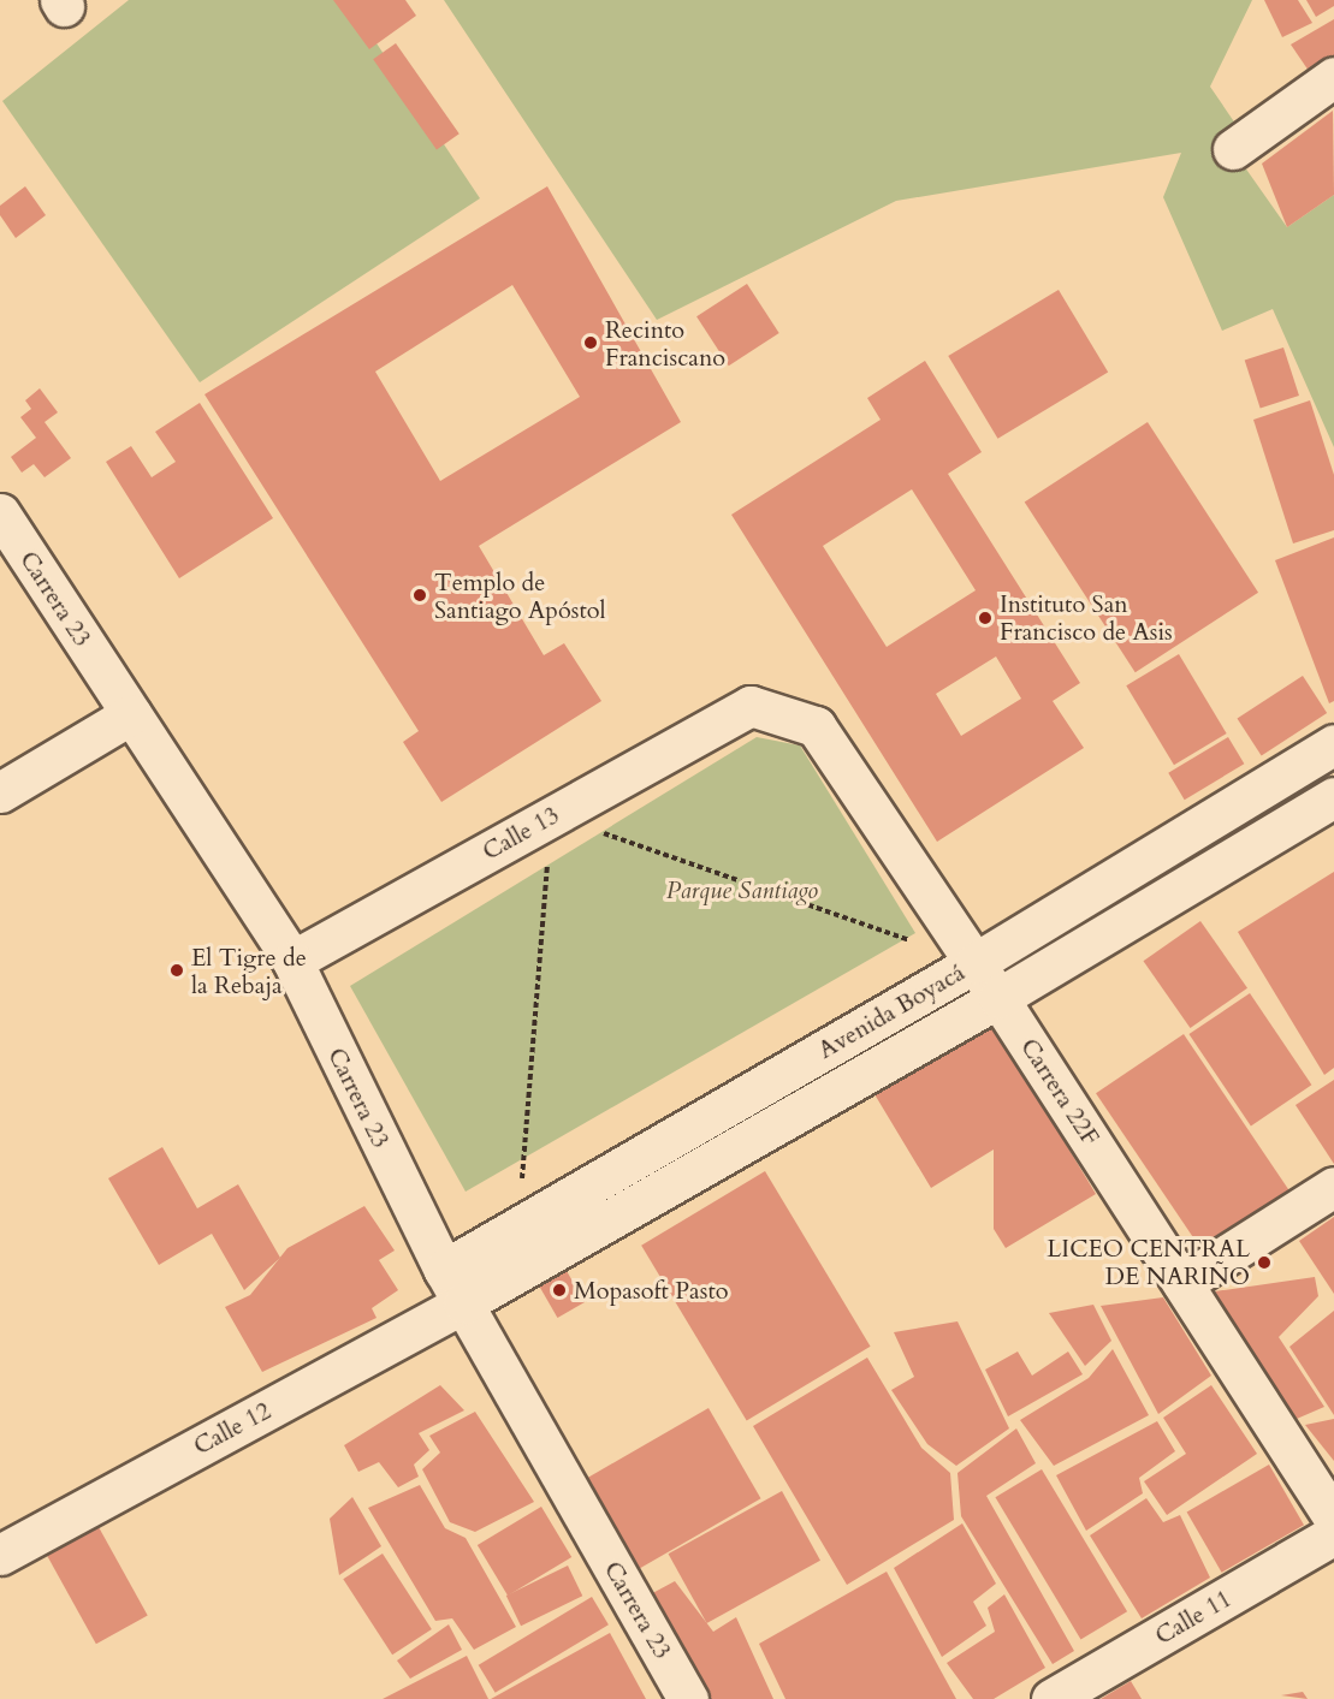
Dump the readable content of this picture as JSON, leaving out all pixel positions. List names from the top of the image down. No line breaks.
{"streets":{"street":["Carrera 23","Calle 13","Avenida Boyacá","Carrera 22F","Calle 12","Calle 11"]},"crossings":[["Carrera 23","Calle 13"],["Carrera 23","Avenida Boyacá"],["Carrera 23","Calle 12"],["Calle 13","Carrera 22F"],["Avenida Boyacá","Carrera 22F"],["Avenida Boyacá","Calle 12"]],"parks":["Parque Santiago"],"places":["Recinto Franciscano","Templo de Santiago Apóstol","Instituto San Francisco de Asis","El Tigre de la Rebaja","LICEO CENTRAL DE NARIÑO","Mopasoft Pasto"]}
